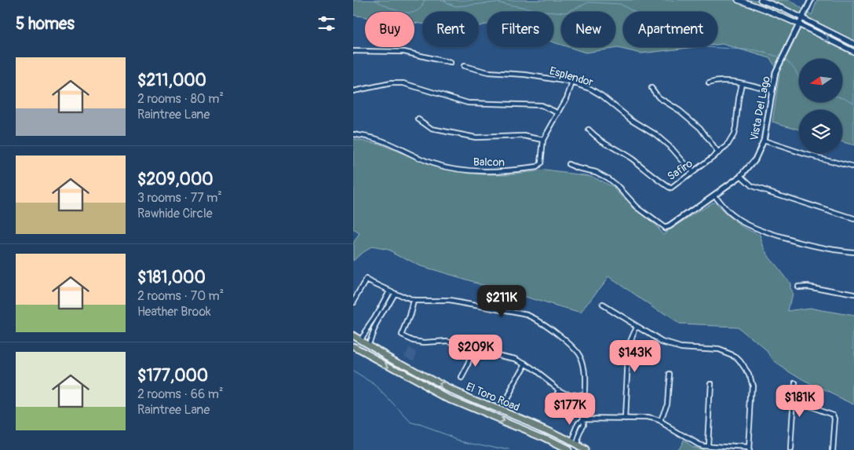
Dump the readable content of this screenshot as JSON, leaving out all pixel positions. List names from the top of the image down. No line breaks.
{"streets":{"main road":["El Toro Road"],"street":["Esplendor","Vista Del Lago","Balcon","Safiro"]},"crossings":[["Esplendor","Balcon"],["Esplendor","Safiro"]],"north":"left","page":{"heading":"5 homes","chip":["Buy","Rent","Filters","New","Apartment"],"list":[{"name":"$211,000","note":"2 rooms · 80 m² · Raintree Lane"},{"name":"$209,000","note":"3 rooms · 77 m² · Rawhide Circle"},{"name":"$181,000","note":"2 rooms · 70 m² · Heather Brook"},{"name":"$177,000","note":"2 rooms · 66 m² · Raintree Lane"}],"price":["$211K","$209K","$143K","$181K","$177K"]}}
